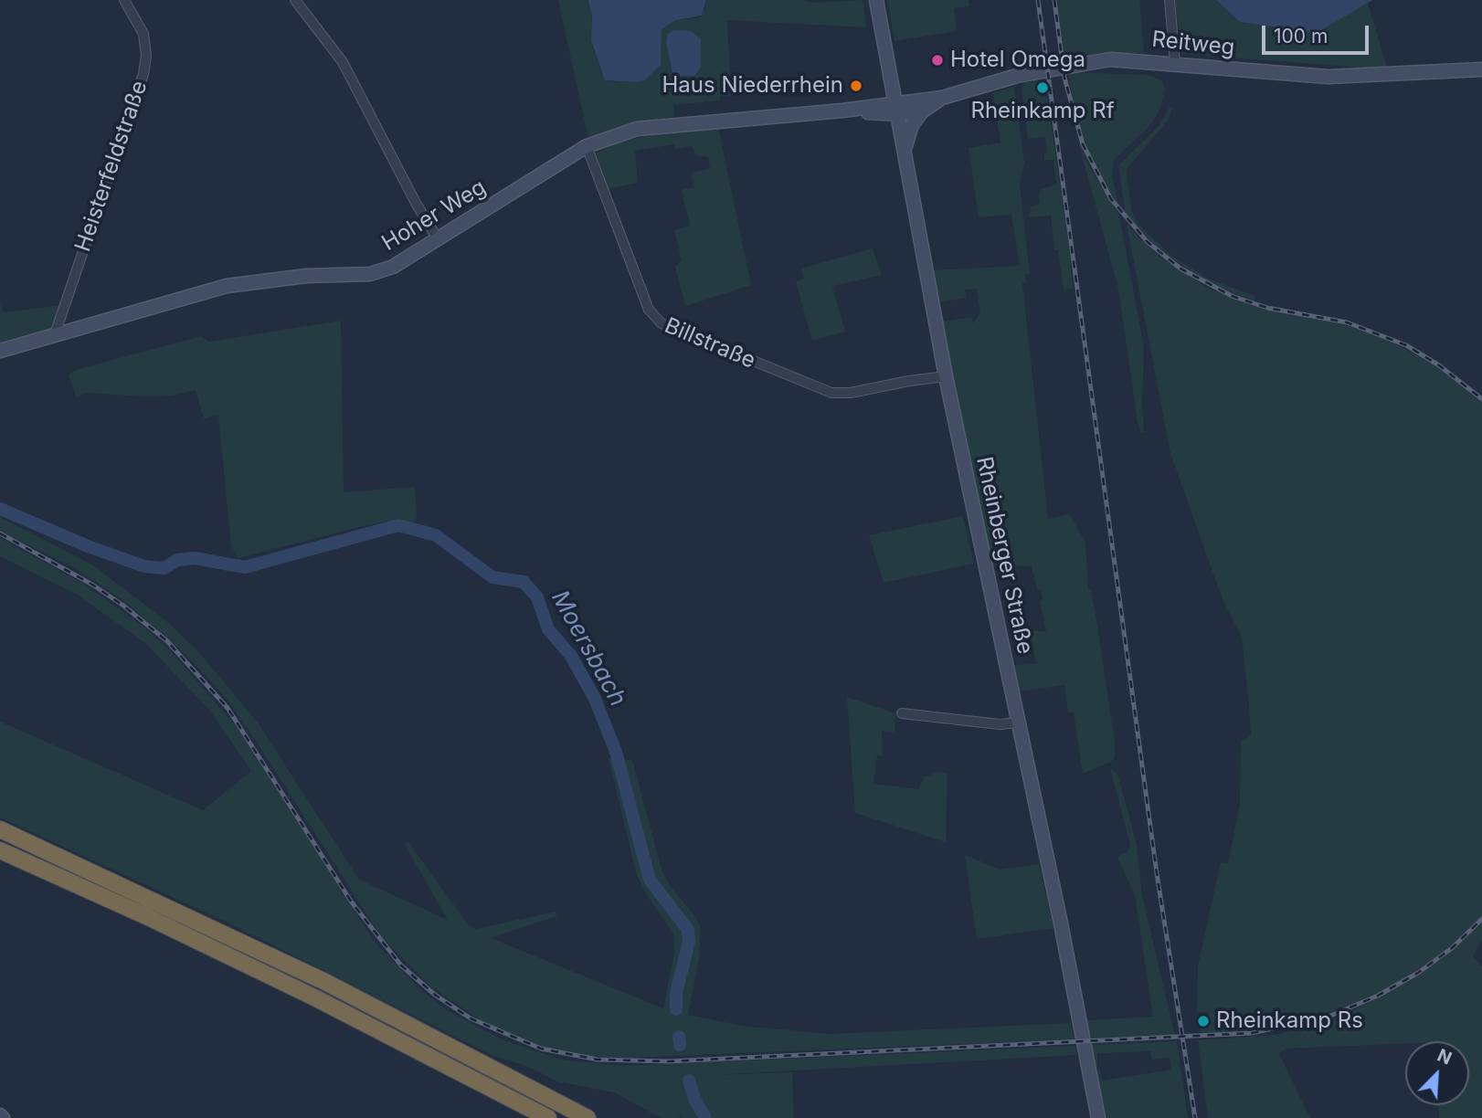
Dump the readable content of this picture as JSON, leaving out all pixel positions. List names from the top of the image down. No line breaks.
{"streets":{"main road":["Reitweg","Hoher Weg","Rheinberger Straße"],"street":["Heisterfeldstraße","Billstraße"]},"crossings":[["Reitweg","Hoher Weg"],["Reitweg","Rheinberger Straße"],["Heisterfeldstraße","Hoher Weg"],["Hoher Weg","Billstraße"],["Hoher Weg","Rheinberger Straße"],["Billstraße","Rheinberger Straße"]],"water":["Moersbach"],"places":["Hotel Omega","Haus Niederrhein","Rheinkamp Rf","Rheinkamp Rs"],"scale_bar":"100 m","north":"top right"}
